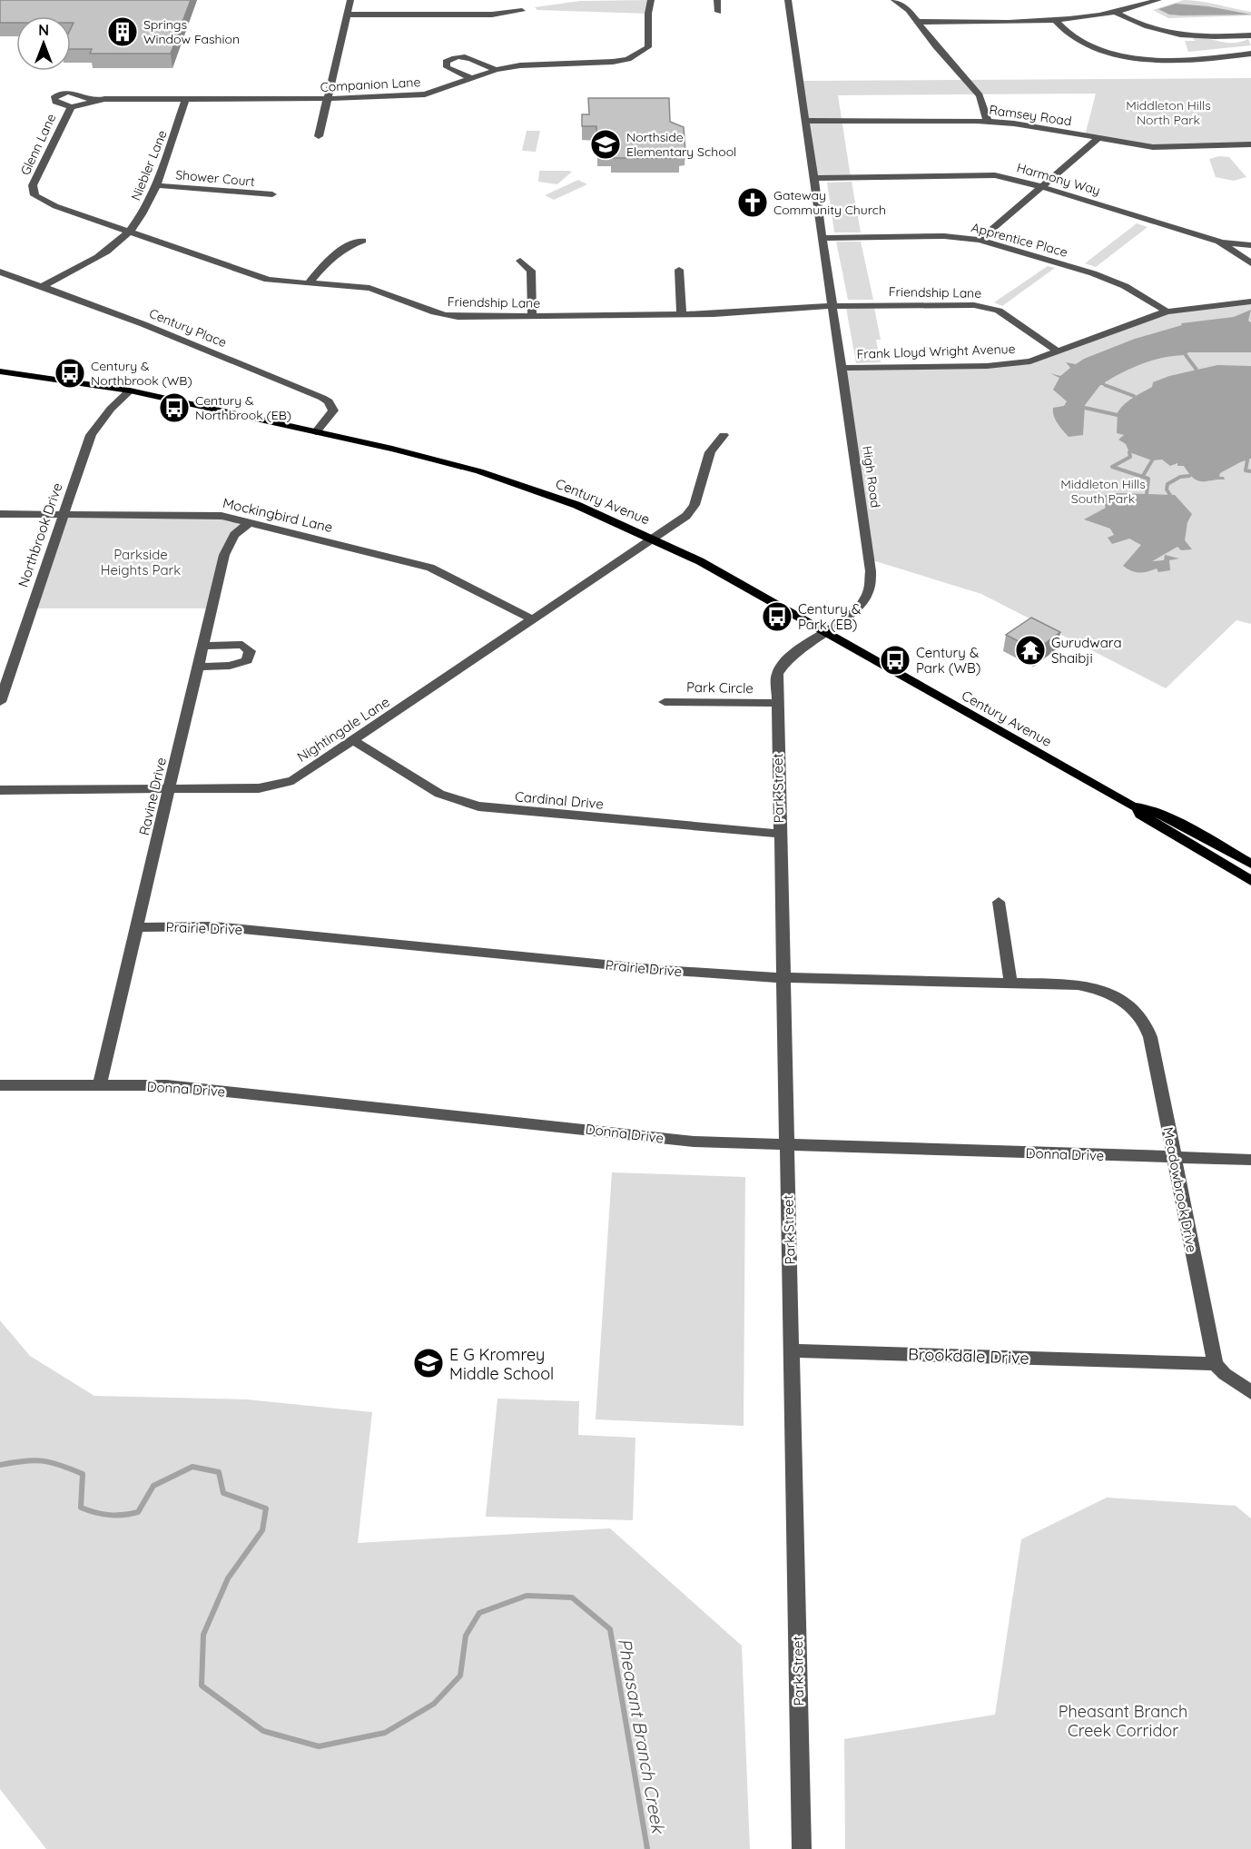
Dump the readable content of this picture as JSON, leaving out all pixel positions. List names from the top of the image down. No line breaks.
{"streets":{"main road":["Century Avenue"],"street":["Companion Lane","Ramsey Road","Glenn Lane","Niebler Lane","Shower Court","Harmony Way","Apprentice Place","Friendship Lane","Century Place","Frank Lloyd Wright Avenue","High Road","Mockingbird Lane","Northbrook Drive","Park Circle","Nightingale Lane","Park Street","Ravine Drive","Cardinal Drive","Prairie Drive","Donna Drive","Meadowbrook Drive","Brookdale Drive"]},"crossings":[["Companion Lane","Glenn Lane"],["Companion Lane","Niebler Lane"],["Ramsey Road","High Road"],["Glenn Lane","Friendship Lane"],["Niebler Lane","Shower Court"],["Niebler Lane","Friendship Lane"],["Niebler Lane","Century Place"],["Harmony Way","High Road"],["Apprentice Place","Frank Lloyd Wright Avenue"],["Apprentice Place","High Road"],["Friendship Lane","Frank Lloyd Wright Avenue"],["Friendship Lane","High Road"],["Century Place","Century Avenue"],["Frank Lloyd Wright Avenue","High Road"],["High Road","Century Avenue"],["High Road","Park Street"],["Century Avenue","Northbrook Drive"],["Century Avenue","Nightingale Lane"],["Century Avenue","Park Street"],["Mockingbird Lane","Northbrook Drive"],["Mockingbird Lane","Nightingale Lane"],["Mockingbird Lane","Ravine Drive"],["Park Circle","Park Street"],["Nightingale Lane","Ravine Drive"],["Nightingale Lane","Cardinal Drive"],["Park Street","Cardinal Drive"],["Park Street","Prairie Drive"],["Park Street","Donna Drive"],["Park Street","Brookdale Drive"],["Ravine Drive","Prairie Drive"],["Ravine Drive","Donna Drive"],["Prairie Drive","Meadowbrook Drive"],["Donna Drive","Meadowbrook Drive"],["Meadowbrook Drive","Brookdale Drive"]],"water":["Pheasant Branch Creek"],"parks":["Middleton Hills North Park","Middleton Hills South Park","Parkside Heights Park","Pheasant Branch Creek Corridor"],"places":{"building":["Springs Window Fashion"],"school or university":["Northside Elementary School","E G Kromrey Middle School"],"church":["Gateway Community Church"],"bus stop":["Century & Northbrook (WB)","Century & Northbrook (EB)","Century & Park (EB)","Century & Park (WB)"],"temple":["Gurudwara Shaibji"]},"north":"top"}
